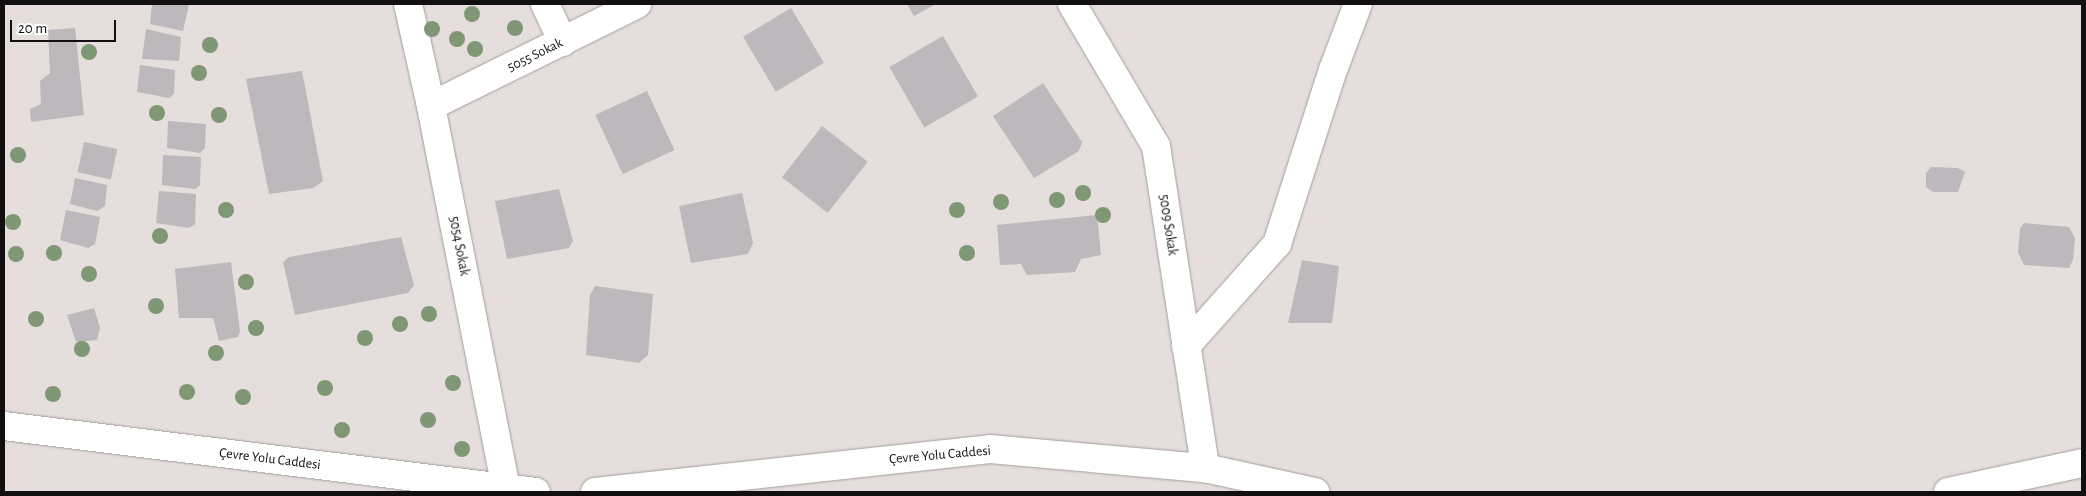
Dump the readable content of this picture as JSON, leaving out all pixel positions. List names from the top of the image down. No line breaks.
{"streets":{"street":["5055 Sokak","5009 Sokak","5054 Sokak","Çevre Yolu Caddesi"]},"crossings":[["5055 Sokak","5054 Sokak"],["5009 Sokak","Çevre Yolu Caddesi"],["5054 Sokak","Çevre Yolu Caddesi"]],"scale_bar":"20 m"}
